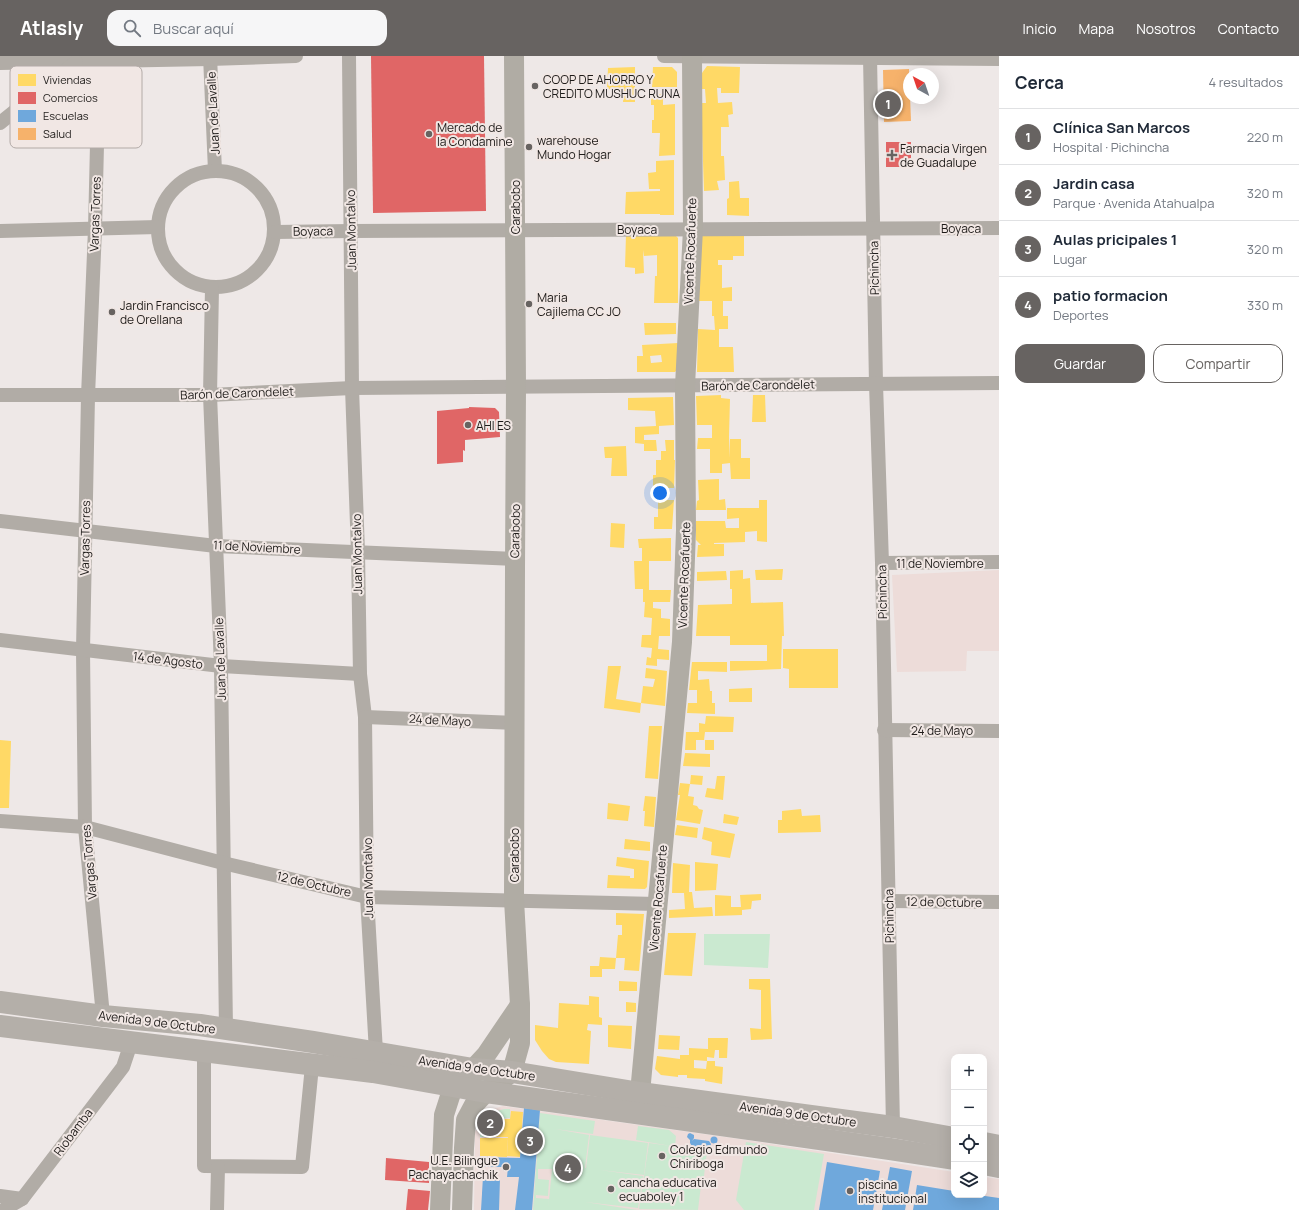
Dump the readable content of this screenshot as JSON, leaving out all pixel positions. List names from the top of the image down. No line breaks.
{"streets":{"main road":["Carabobo","Vicente Rocafuerte","Avenida 9 de Octubre"],"street":["Juan de Lavalle","Vargas Torres","Boyaca","Juan Montalvo","Pichincha","Barón de Carondelet","11 de Noviembre","14 de Agosto","24 de Mayo","12 de Octubre","Riobamba"]},"crossings":[["Juan de Lavalle","Boyaca"],["Juan de Lavalle","Barón de Carondelet"],["Juan de Lavalle","11 de Noviembre"],["Juan de Lavalle","14 de Agosto"],["Juan de Lavalle","12 de Octubre"],["Juan de Lavalle","Avenida 9 de Octubre"],["Carabobo","Boyaca"],["Carabobo","Barón de Carondelet"],["Carabobo","11 de Noviembre"],["Carabobo","24 de Mayo"],["Carabobo","12 de Octubre"],["Carabobo","Avenida 9 de Octubre"],["Vargas Torres","Barón de Carondelet"],["Vargas Torres","11 de Noviembre"],["Vargas Torres","14 de Agosto"],["Vargas Torres","12 de Octubre"],["Vargas Torres","Avenida 9 de Octubre"],["Boyaca","Juan Montalvo"],["Boyaca","Vicente Rocafuerte"],["Boyaca","Pichincha"],["Juan Montalvo","Barón de Carondelet"],["Juan Montalvo","11 de Noviembre"],["Juan Montalvo","14 de Agosto"],["Juan Montalvo","24 de Mayo"],["Juan Montalvo","12 de Octubre"],["Juan Montalvo","Avenida 9 de Octubre"],["Vicente Rocafuerte","Barón de Carondelet"],["Vicente Rocafuerte","12 de Octubre"],["Vicente Rocafuerte","Avenida 9 de Octubre"],["Pichincha","Barón de Carondelet"],["Pichincha","11 de Noviembre"],["Pichincha","24 de Mayo"],["Pichincha","12 de Octubre"],["Pichincha","Avenida 9 de Octubre"],["Avenida 9 de Octubre","Riobamba"]],"places":{"other":["COOP DE AHORRO Y CREDITO MUSHUC RUNA","Mercado de la Condamine","warehouse Mundo Hogar","Maria Cajilema CC JO","Jardin Francisco de Orellana","AHI ES","Colegio Edmundo Chiriboga","U.E. Bilingue Pachayachachik","cancha educativa ecuaboley 1","piscina institucional"],"health":["Farmacia Virgen de Guadalupe"]},"legend":["Viviendas","Comercios","Escuelas","Salud"],"north":"top left","page":{"header":"Atlasly","search":"Buscar aquí","nav":["Inicio","Mapa","Nosotros","Contacto"],"heading":["Cerca","4 resultados"],"pins":["1","2","3","4"],"list":[{"mark":"1","name":"Clínica San Marcos","note":"Hospital · Pichincha","value":"220 m"},{"mark":"2","name":"Jardin casa","note":"Parque · Avenida Atahualpa","value":"320 m"},{"mark":"3","name":"Aulas pricipales 1","note":"Lugar","value":"320 m"},{"mark":"4","name":"patio formacion","note":"Deportes","value":"330 m"}],"buttons":["Guardar","Compartir"],"map_buttons":["+","−"]}}
